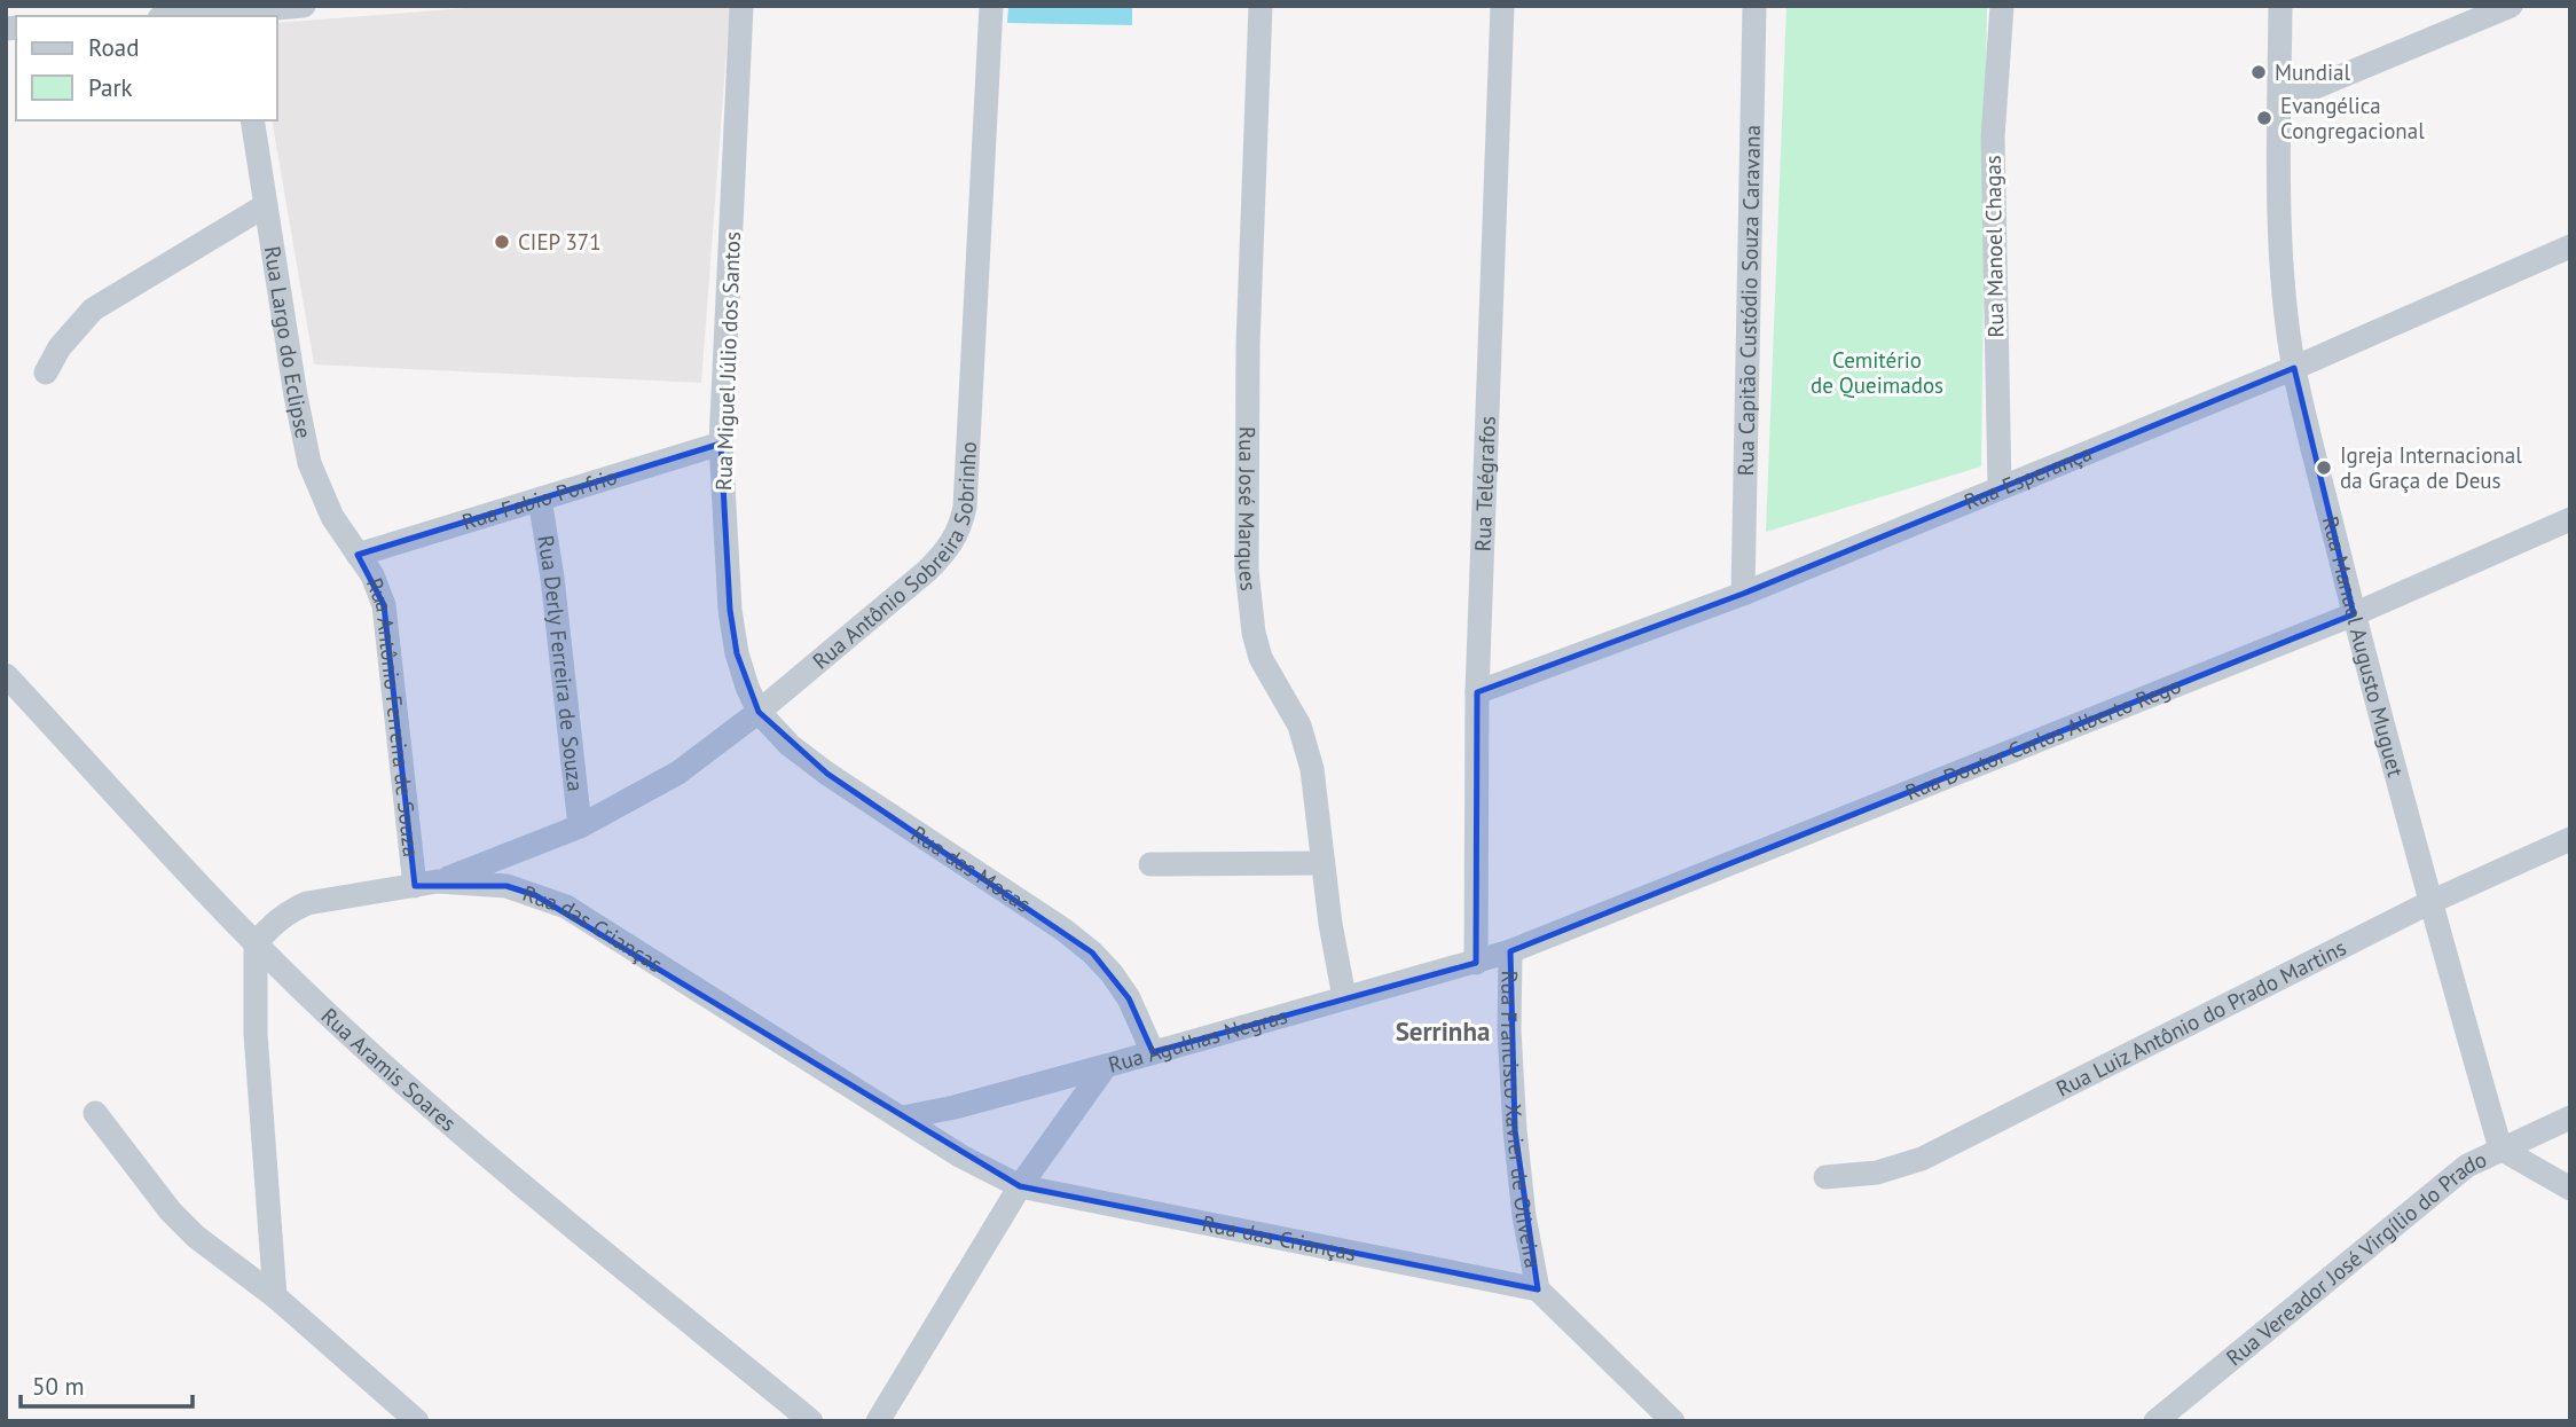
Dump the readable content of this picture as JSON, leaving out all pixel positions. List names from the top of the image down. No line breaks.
{"streets":{"street":["Rua Manoel Chagas","Rua Capitão Custódio Souza Caravana","Rua Largo do Eclipse","Rua Miguel Júlio dos Santos","Rua Esperança","Rua Telégrafos","Rua Fabio Porfrio","Rua José Marques","Rua Antônio Sobreira Sobrinho","Rua Manuel Augusto Muguet","Rua Derly Ferreira de Souza","Rua Antônio Ferreira de Souza","Rua Doutor Carlos Alberto Rego","Rua das Mocas","Rua das Crianças","Rua Luiz Antônio do Prado Martins","Rua Agulhas Negras","Rua Aramis Soares","Rua Francisco Xavier de Oliveira","Rua Vereador José Virgílio do Prado"]},"crossings":[["Rua Manoel Chagas","Rua Esperança"],["Rua Capitão Custódio Souza Caravana","Rua Esperança"],["Rua Largo do Eclipse","Rua Fabio Porfrio"],["Rua Largo do Eclipse","Rua Antônio Ferreira de Souza"],["Rua Miguel Júlio dos Santos","Rua Fabio Porfrio"],["Rua Miguel Júlio dos Santos","Rua Antônio Sobreira Sobrinho"],["Rua Miguel Júlio dos Santos","Rua das Mocas"],["Rua Esperança","Rua Telégrafos"],["Rua Esperança","Rua Manuel Augusto Muguet"],["Rua Telégrafos","Rua Agulhas Negras"],["Rua Fabio Porfrio","Rua Derly Ferreira de Souza"],["Rua Fabio Porfrio","Rua Antônio Ferreira de Souza"],["Rua José Marques","Rua Agulhas Negras"],["Rua Antônio Sobreira Sobrinho","Rua Derly Ferreira de Souza"],["Rua Antônio Sobreira Sobrinho","Rua Antônio Ferreira de Souza"],["Rua Antônio Sobreira Sobrinho","Rua das Mocas"],["Rua Antônio Sobreira Sobrinho","Rua das Crianças"],["Rua Manuel Augusto Muguet","Rua Doutor Carlos Alberto Rego"],["Rua Manuel Augusto Muguet","Rua Luiz Antônio do Prado Martins"],["Rua Manuel Augusto Muguet","Rua Vereador José Virgílio do Prado"],["Rua Antônio Ferreira de Souza","Rua das Crianças"],["Rua Doutor Carlos Alberto Rego","Rua Agulhas Negras"],["Rua Doutor Carlos Alberto Rego","Rua Francisco Xavier de Oliveira"],["Rua das Mocas","Rua Agulhas Negras"],["Rua das Crianças","Rua Agulhas Negras"],["Rua das Crianças","Rua Aramis Soares"],["Rua das Crianças","Rua Francisco Xavier de Oliveira"],["Rua Agulhas Negras","Rua Francisco Xavier de Oliveira"]],"districts":["Serrinha"],"parks":["Cemitério de Queimados"],"places":["Mundial","Evangélica Congregacional","CIEP 371","Igreja Internacional da Graça de Deus"],"legend":["Road","Park"],"scale_bar":"50 m"}
